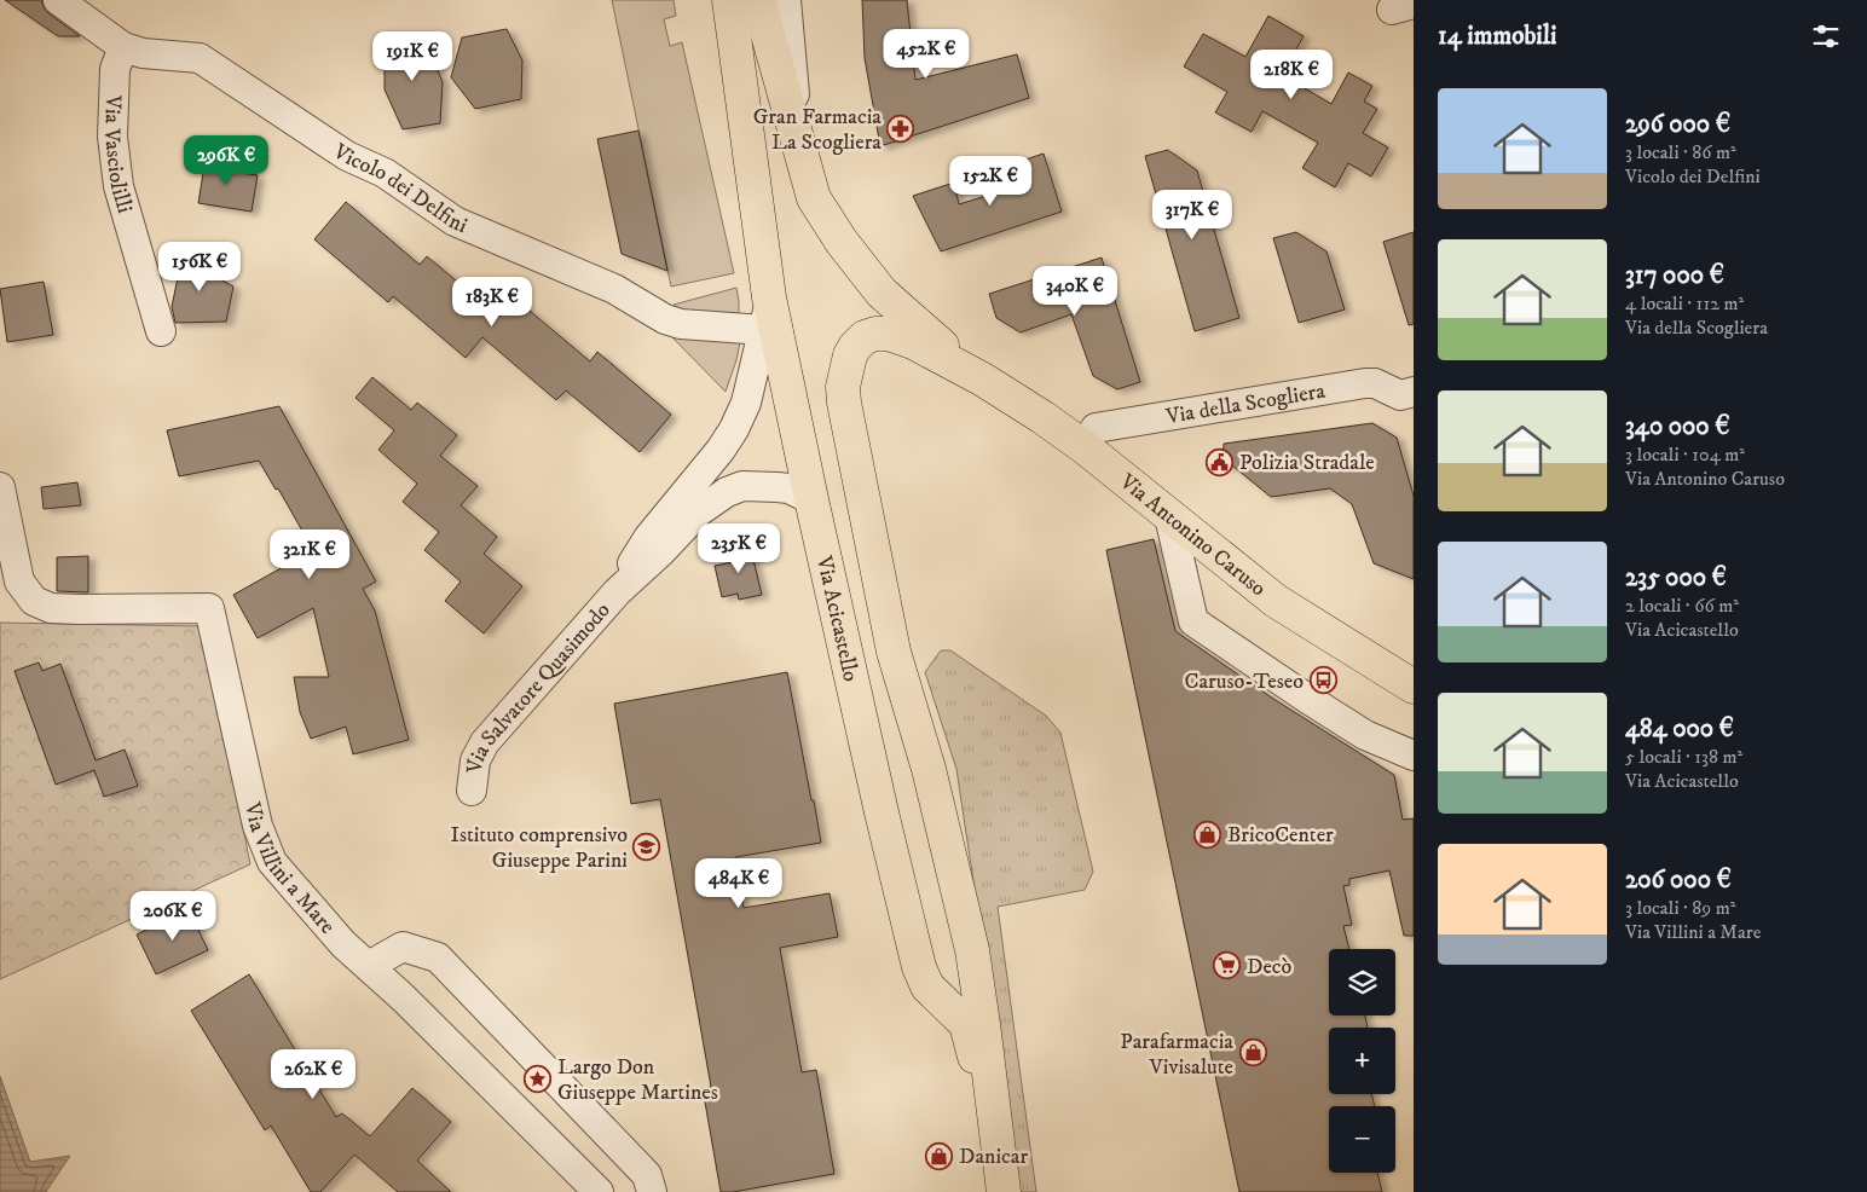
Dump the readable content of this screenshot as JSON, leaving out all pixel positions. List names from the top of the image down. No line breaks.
{"streets":{"main road":["Via Antonino Caruso","Via Acicastello"],"street":["Via Vasciolilli","Vicolo dei Delfini","Via della Scogliera","Via Salvatore Quasimodo","Via Villini a Mare"]},"crossings":[["Via Vasciolilli","Vicolo dei Delfini"],["Via della Scogliera","Via Antonino Caruso"],["Via Antonino Caruso","Via Acicastello"]],"places":{"pharmacy":["Gran Farmacia La Scogliera"],"public building":["Polizia Stradale"],"bus stop":["Caruso-Teseo"],"shop":["BricoCenter","Parafarmacia Vivisalute","Danicar"],"school or university":["Istituto comprensivo Giuseppe Parini"],"supermarket":["Decò"],"place":["Largo Don Giuseppe Martines"]},"page":{"heading":"14 immobili","price":["452K €","191K €","218K €","296K €","152K €","317K €","156K €","340K €","183K €","235K €","321K €","484K €","206K €","262K €"],"list":[{"name":"296 000 €","note":"3 locali · 86 m² · Vicolo dei Delfini"},{"name":"317 000 €","note":"4 locali · 112 m² · Via della Scogliera"},{"name":"340 000 €","note":"3 locali · 104 m² · Via Antonino Caruso"},{"name":"235 000 €","note":"2 locali · 66 m² · Via Acicastello"},{"name":"484 000 €","note":"5 locali · 138 m² · Via Acicastello"},{"name":"206 000 €","note":"3 locali · 89 m² · Via Villini a Mare"}],"map_buttons":["+","−"]}}
